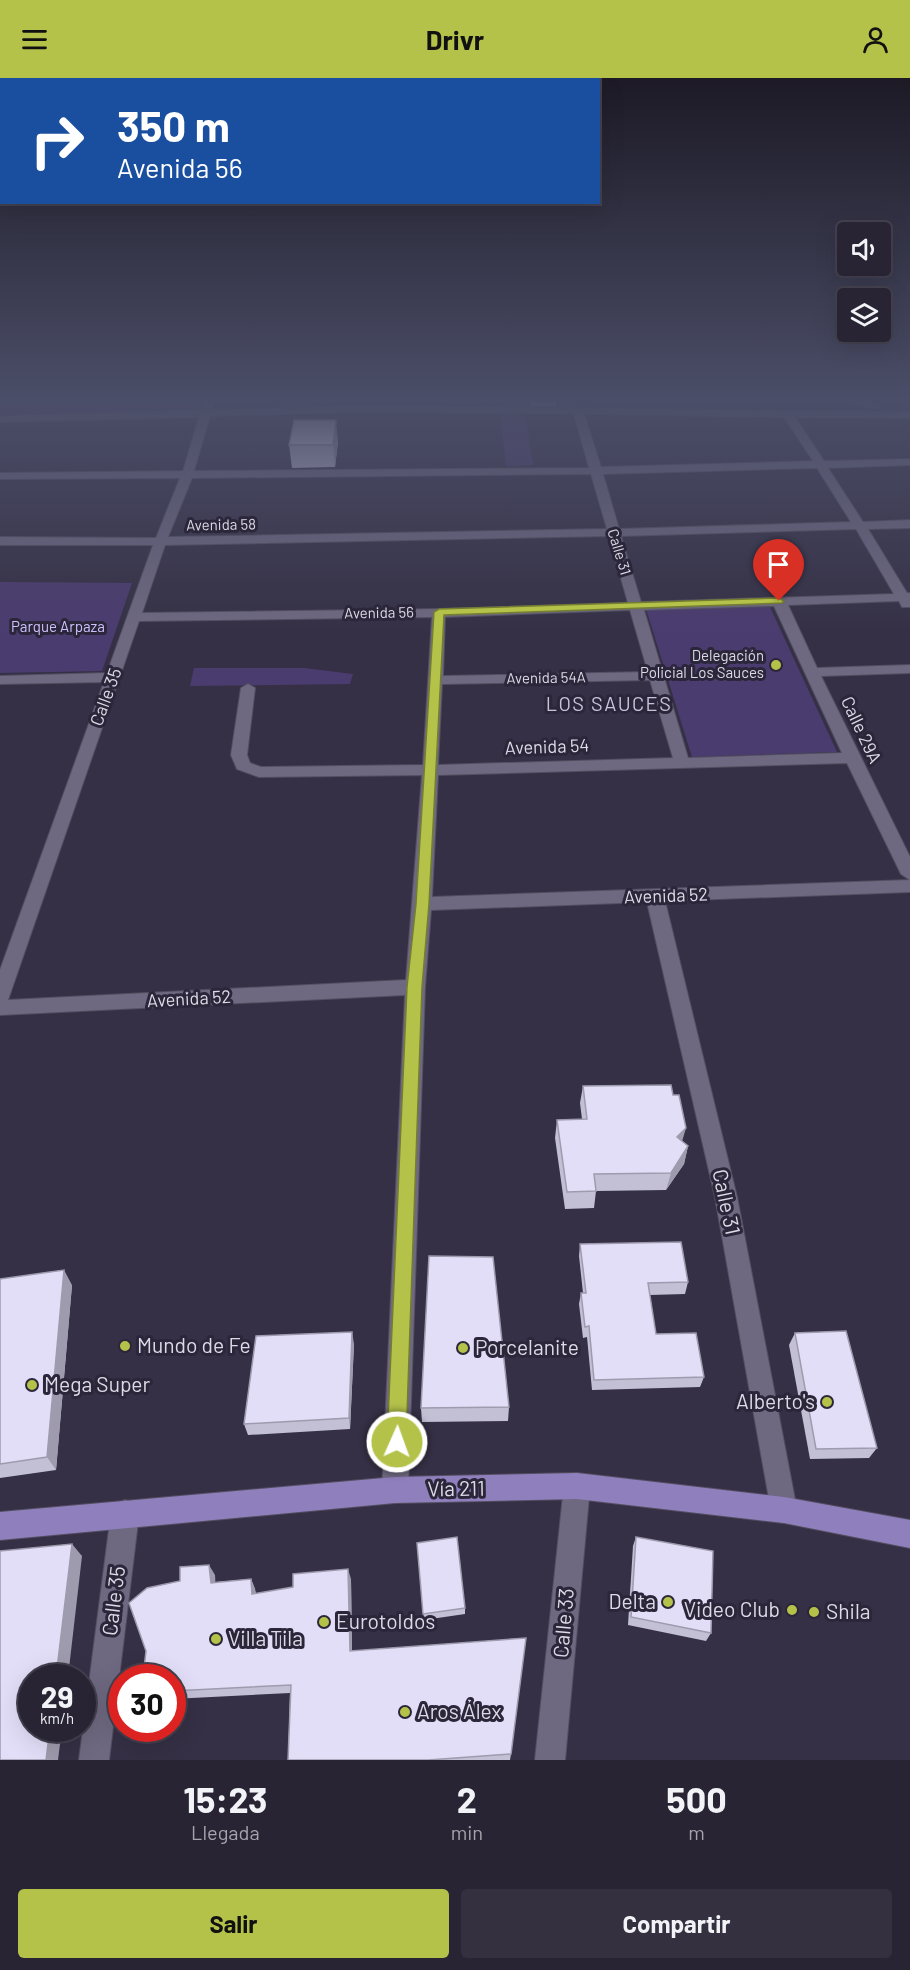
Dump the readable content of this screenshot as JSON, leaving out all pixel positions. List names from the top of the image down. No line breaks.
{"streets":{"main road":["Vía 211"],"street":["Avenida 58","Calle 31","Avenida 56","Avenida 54A","Calle 35","Calle 29A","Avenida 54","Avenida 52","Calle 33"]},"crossings":[["Avenida 58","Calle 31"],["Avenida 58","Calle 35"],["Calle 31","Avenida 56"],["Calle 31","Avenida 54A"],["Calle 31","Avenida 54"],["Calle 31","Avenida 52"],["Calle 31","Vía 211"],["Avenida 56","Calle 35"],["Avenida 56","Calle 29A"],["Calle 35","Vía 211"],["Calle 29A","Avenida 54"],["Vía 211","Calle 33"]],"districts":["LOS SAUCES"],"parks":["Parque Arpaza"],"places":["Delegación Policial Los Sauces","Mundo de Fe","Porcelanite","Mega Super","Alberto's","Delta","Video Club","Shila","Eurotoldos","Villa Tila","Aros Álex"],"page":{"header":"Drivr","turn":["350 m","Avenida 56"],"speed":"29 km/h","limit":"30","eta":["15:23","Llegada","2","min","500","m"],"buttons":["Salir","Compartir"]}}
